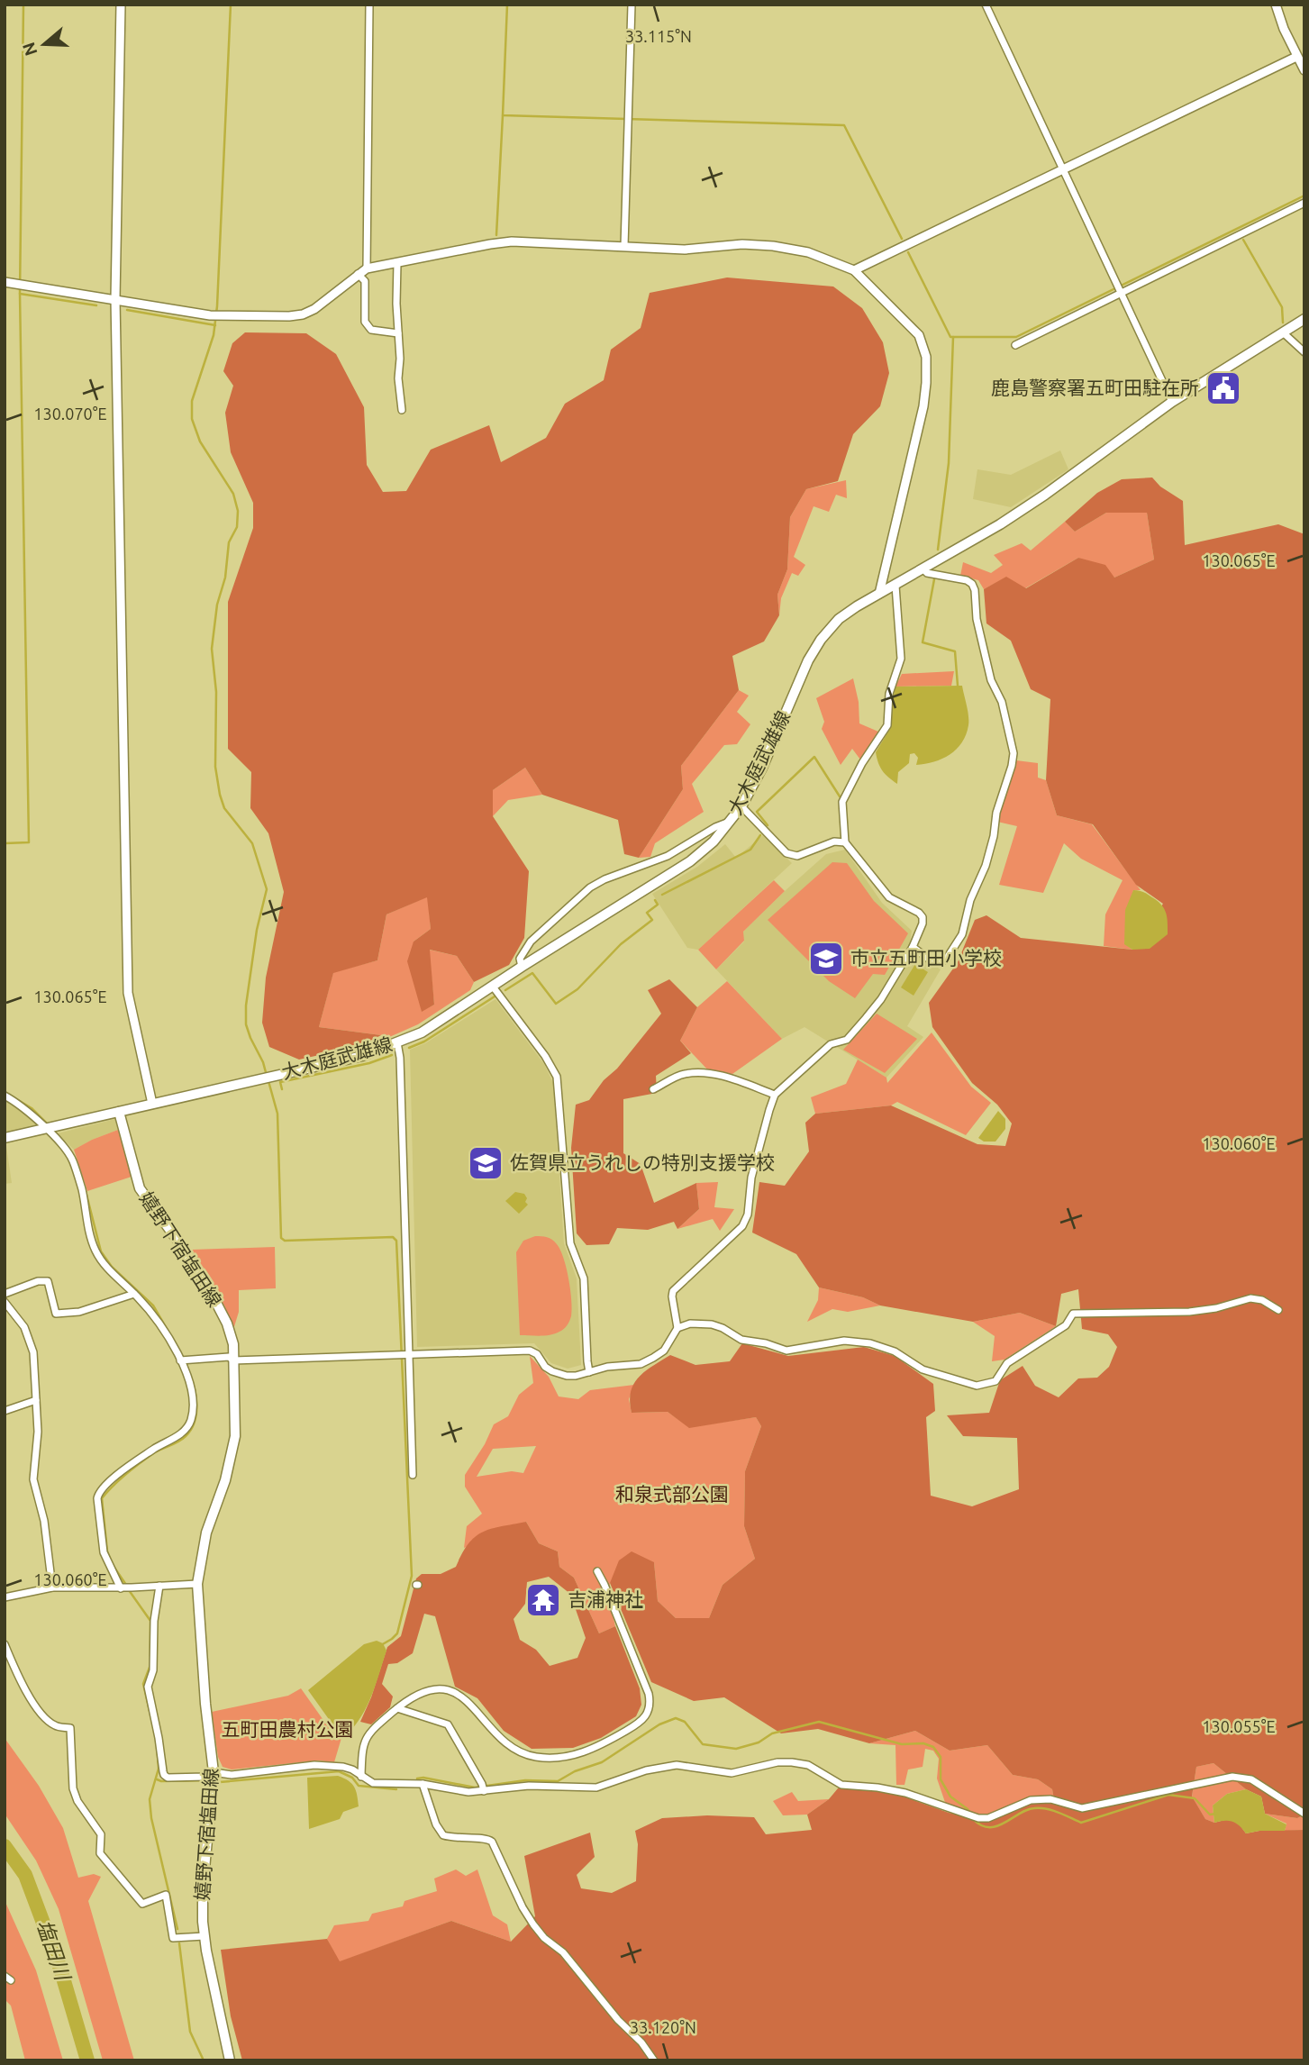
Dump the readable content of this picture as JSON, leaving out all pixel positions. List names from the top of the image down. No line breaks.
{"streets":{"main road":["大木庭武雄線","嬉野下宿塩田線"]},"crossings":[["大木庭武雄線","嬉野下宿塩田線"]],"water":["塩田川"],"parks":["和泉式部公園","五町田農村公園"],"places":{"public building":["鹿島警察署五町田駐在所"],"school or university":["市立五町田小学校","佐賀県立うれしの特別支援学校"],"temple":["吉浦神社"]},"north":"left","coordinates":["33.115°N","130.070°E","130.065°E","130.060°E","130.055°E","33.120°N"]}
